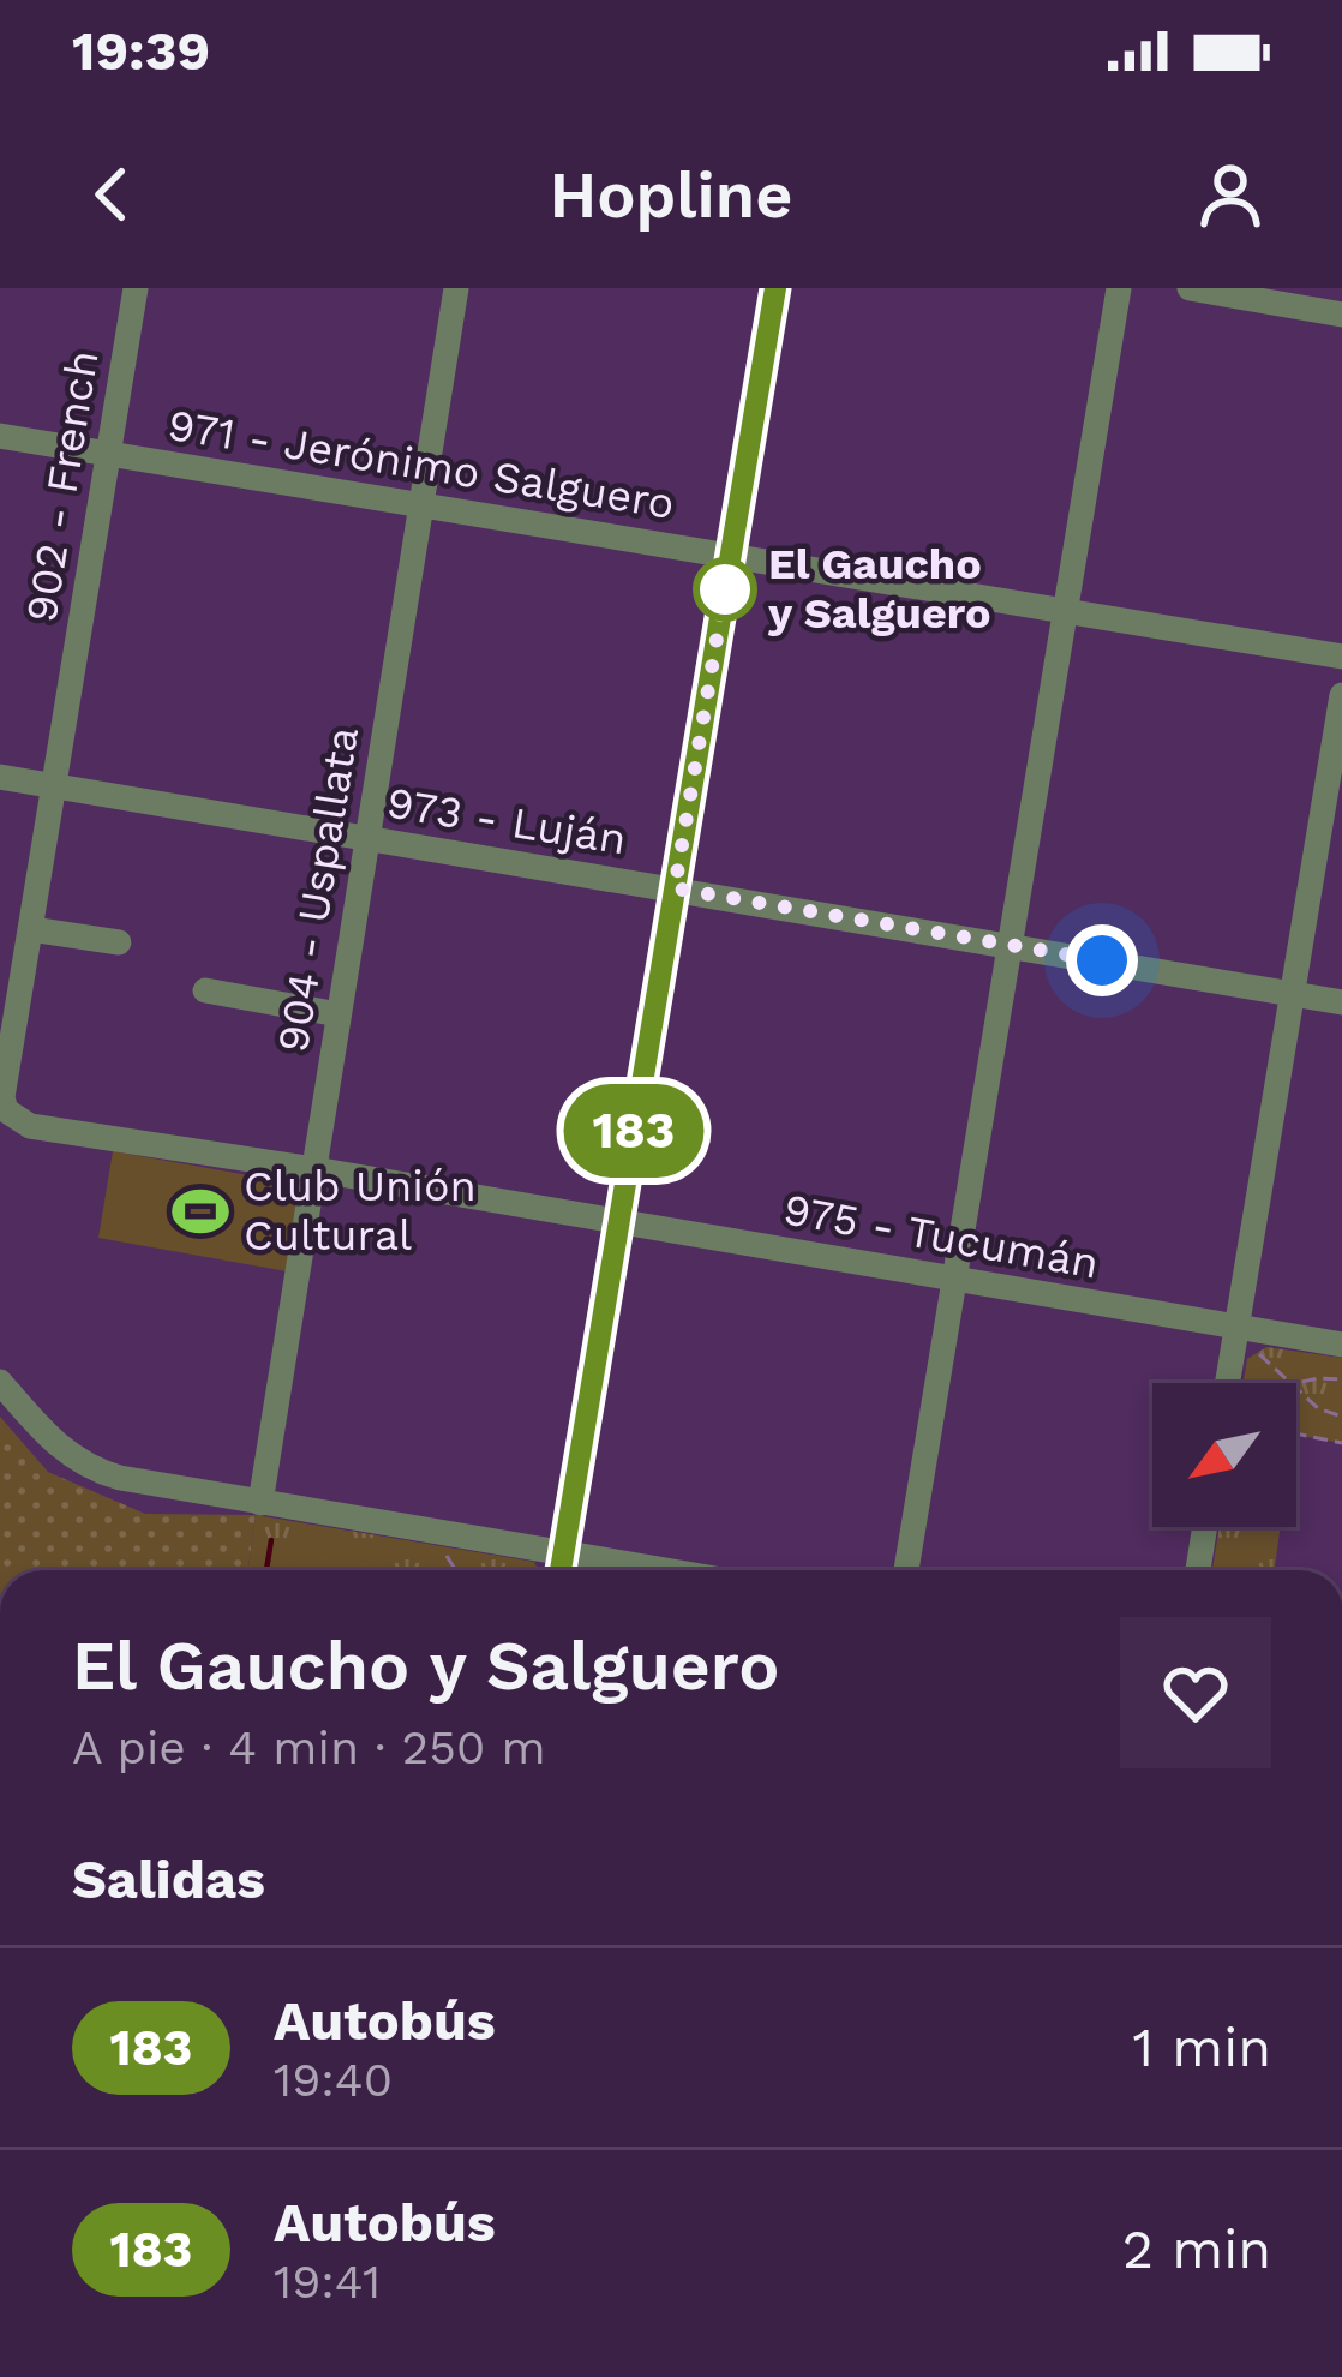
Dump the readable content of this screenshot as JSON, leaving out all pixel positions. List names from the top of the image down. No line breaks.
{"streets":{"street":["971 - Jerónimo Salguero","902 - French","973 - Luján","904 - Uspallata","975 - Tucumán"]},"crossings":[["971 - Jerónimo Salguero","902 - French"],["971 - Jerónimo Salguero","904 - Uspallata"],["902 - French","973 - Luján"],["902 - French","975 - Tucumán"],["973 - Luján","904 - Uspallata"],["904 - Uspallata","975 - Tucumán"]],"places":{"other":["El Gaucho y Salguero"],"sports":["Club Unión Cultural"]},"lines":["bus line 183"],"north":"bottom left","page":{"status":"19:39","header":"Hopline","on_map":"183","heading":[["El Gaucho y Salguero","A pie · 4 min · 250 m"],"Salidas"],"list":[{"mark":"183","name":"Autobús","note":"19:40","value":"1 min"},{"mark":"183","name":"Autobús","note":"19:41","value":"2 min"}]}}
